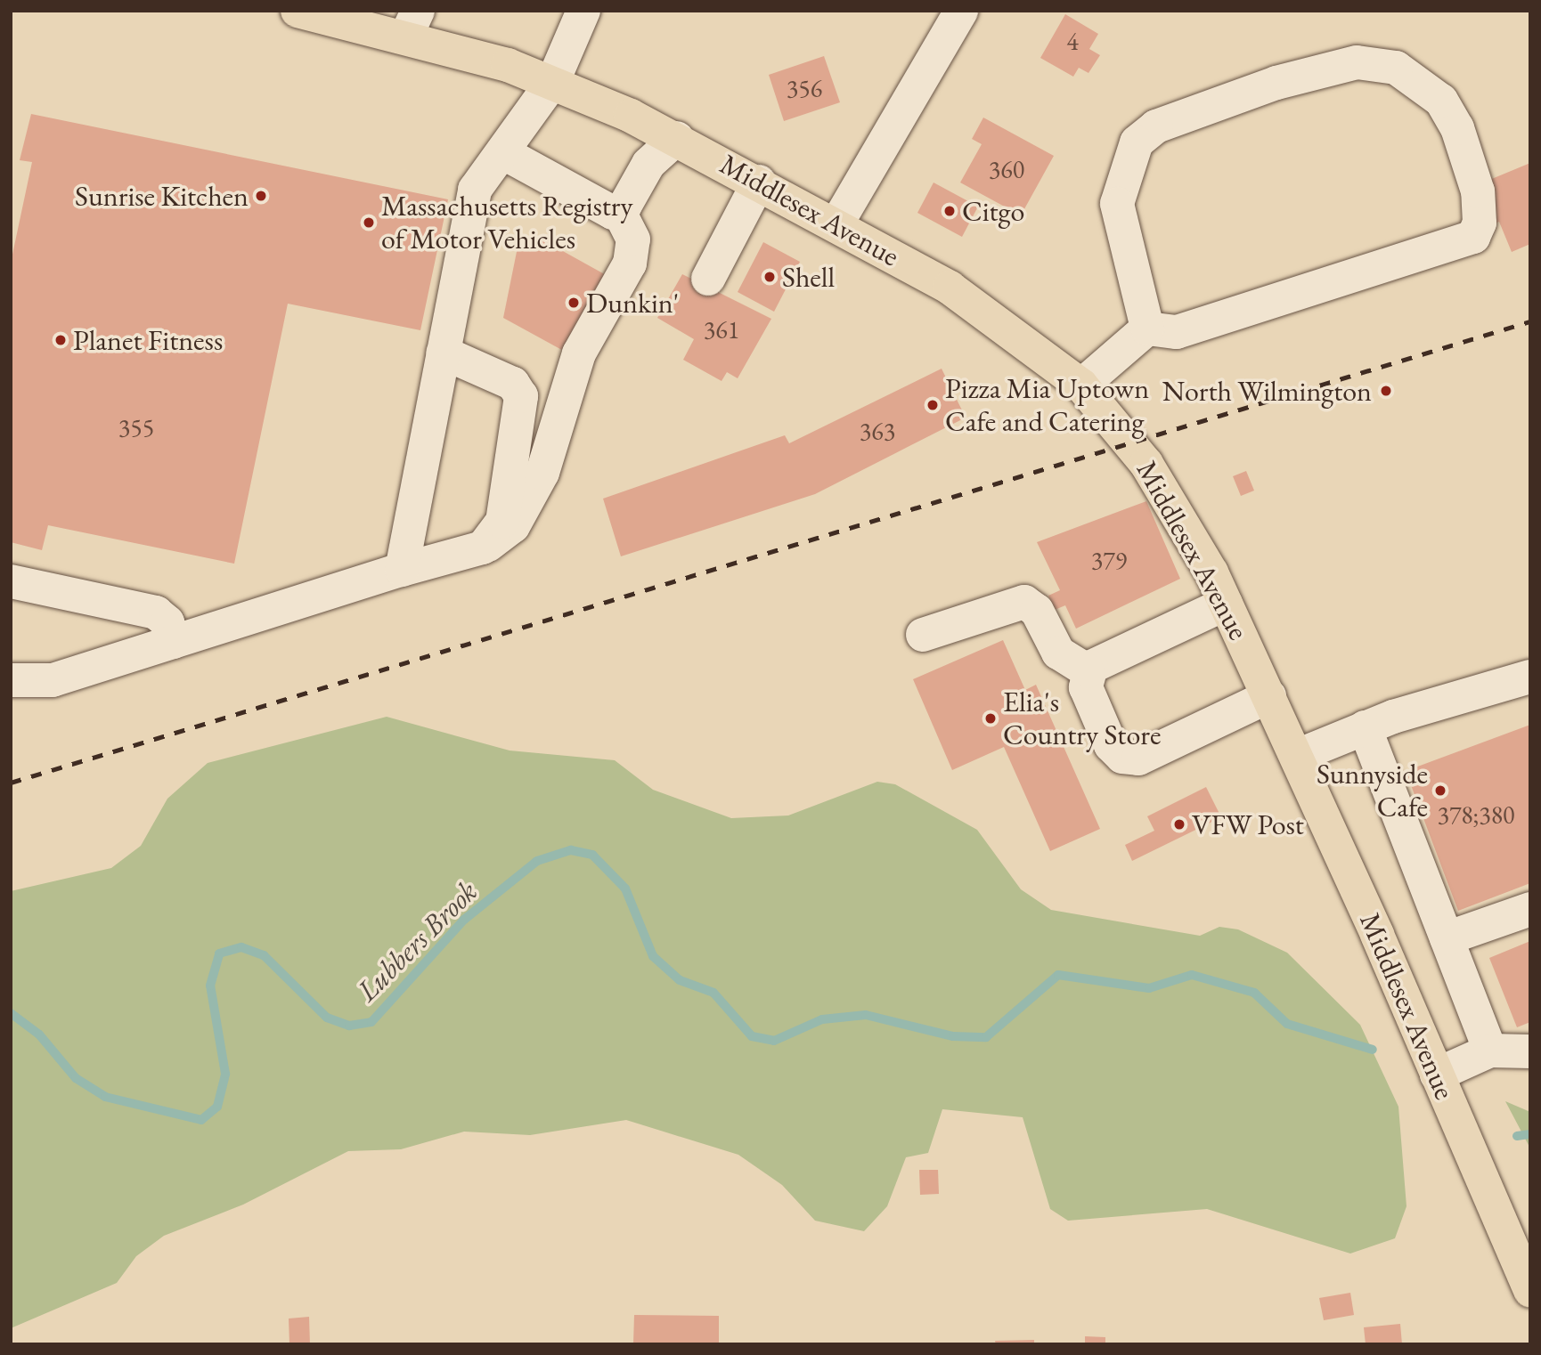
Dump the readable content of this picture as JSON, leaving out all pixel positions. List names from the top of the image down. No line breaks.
{"streets":{"main road":["Middlesex Avenue"]},"water":["Lubbers Brook"],"places":["Sunrise Kitchen","Citgo","Massachusetts Registry of Motor Vehicles","Shell","Dunkin'","Planet Fitness","North Wilmington","Pizza Mia Uptown Cafe and Catering","Elia's Country Store","Sunnyside Cafe","VFW Post"],"house_numbers":["4","356","360","361","355","363","379","378;380"]}
